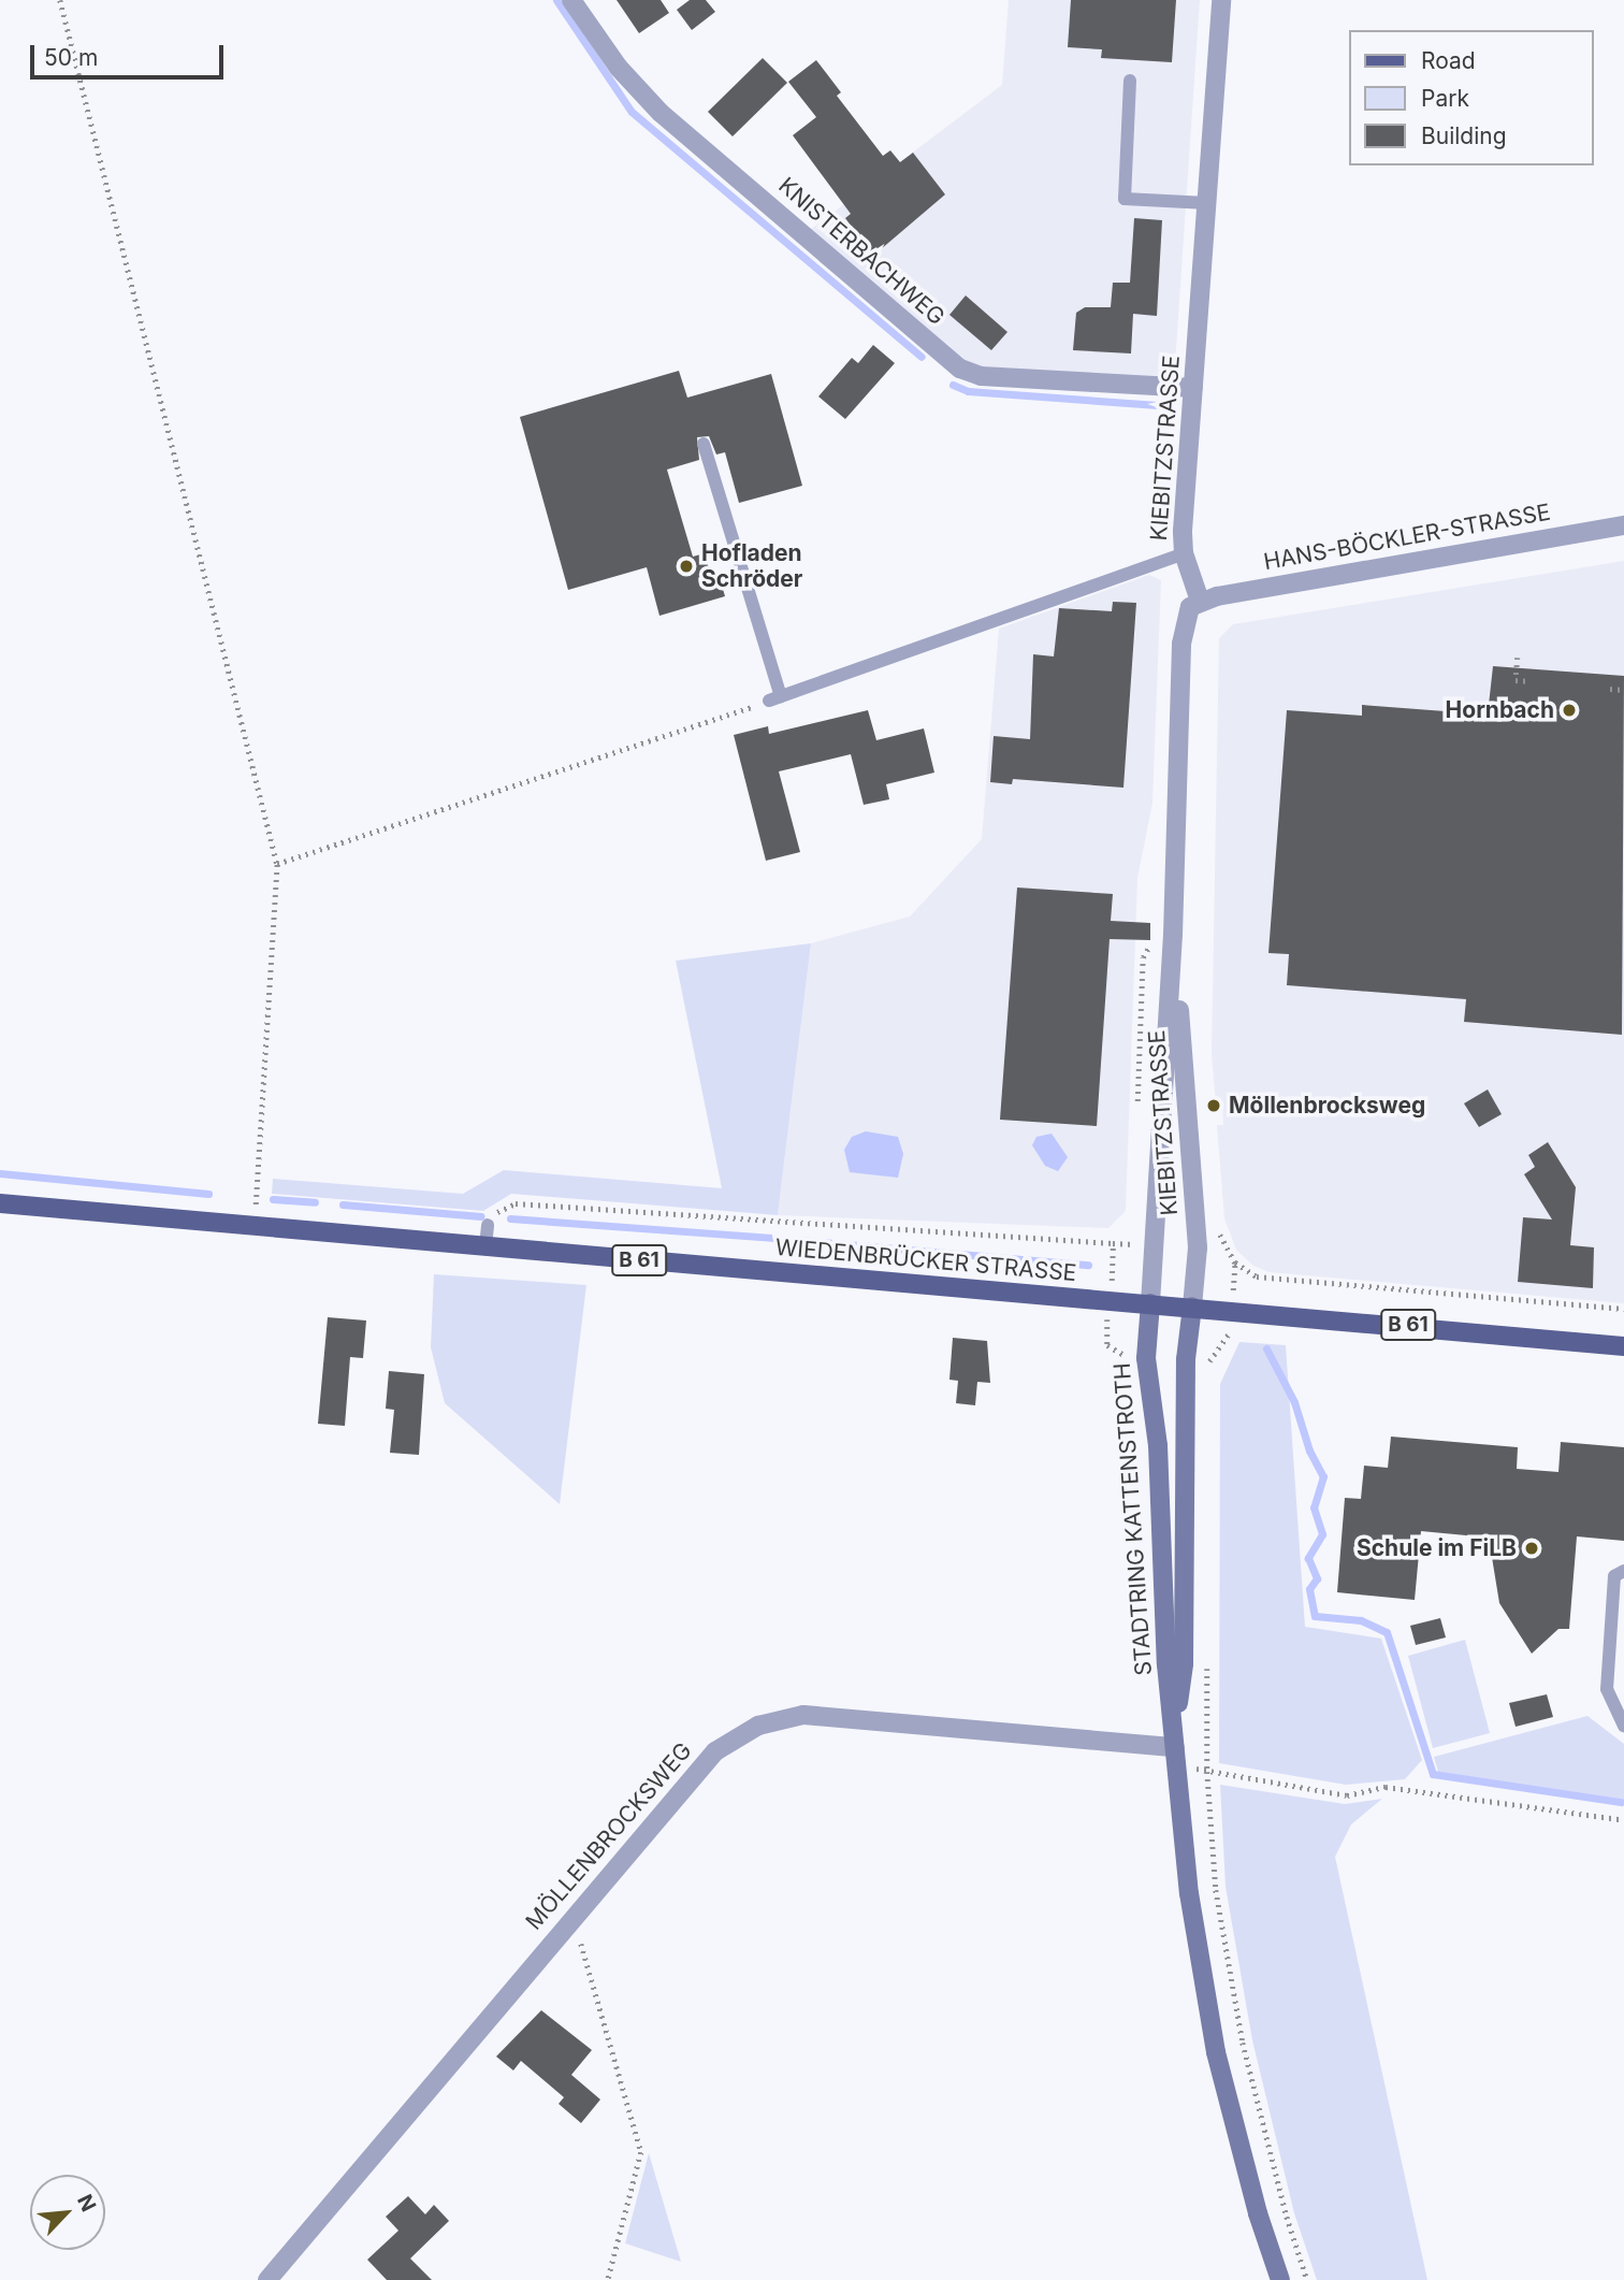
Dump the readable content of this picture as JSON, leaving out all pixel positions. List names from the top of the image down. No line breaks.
{"streets":{"main road":["B 61","WIEDENBRÜCKER STRASSE","STADTRING KATTENSTROTH"],"street":["KNISTERBACHWEG","KIEBITZSTRASSE","HANS-BÖCKLER-STRASSE","MÖLLENBROCKSWEG"]},"crossings":[["KNISTERBACHWEG","KIEBITZSTRASSE"],["KIEBITZSTRASSE","HANS-BÖCKLER-STRASSE"],["KIEBITZSTRASSE","WIEDENBRÜCKER STRASSE"],["KIEBITZSTRASSE","STADTRING KATTENSTROTH"],["WIEDENBRÜCKER STRASSE","STADTRING KATTENSTROTH"],["STADTRING KATTENSTROTH","MÖLLENBROCKSWEG"]],"places":["Hofladen Schröder","Hornbach","Möllenbrocksweg","Schule im FiLB"],"legend":["Road","Park","Building"],"scale_bar":"50 m","north":"top right"}
